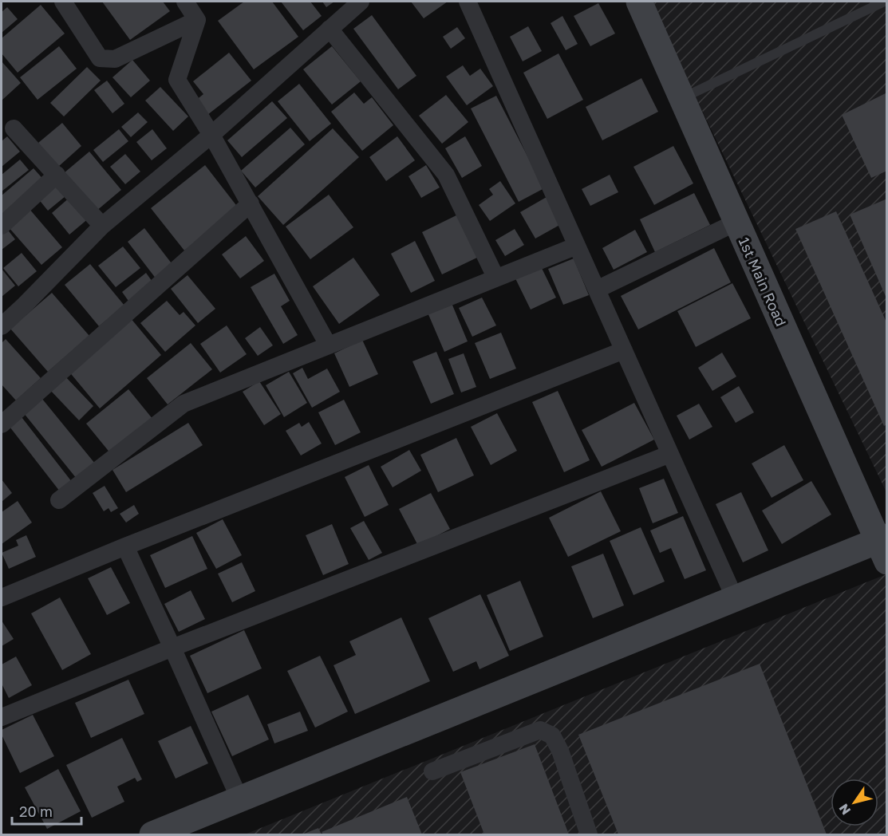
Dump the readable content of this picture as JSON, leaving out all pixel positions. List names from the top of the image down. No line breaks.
{"streets":{"street":["1st Main Road"]},"scale_bar":"20 m","north":"bottom left"}
